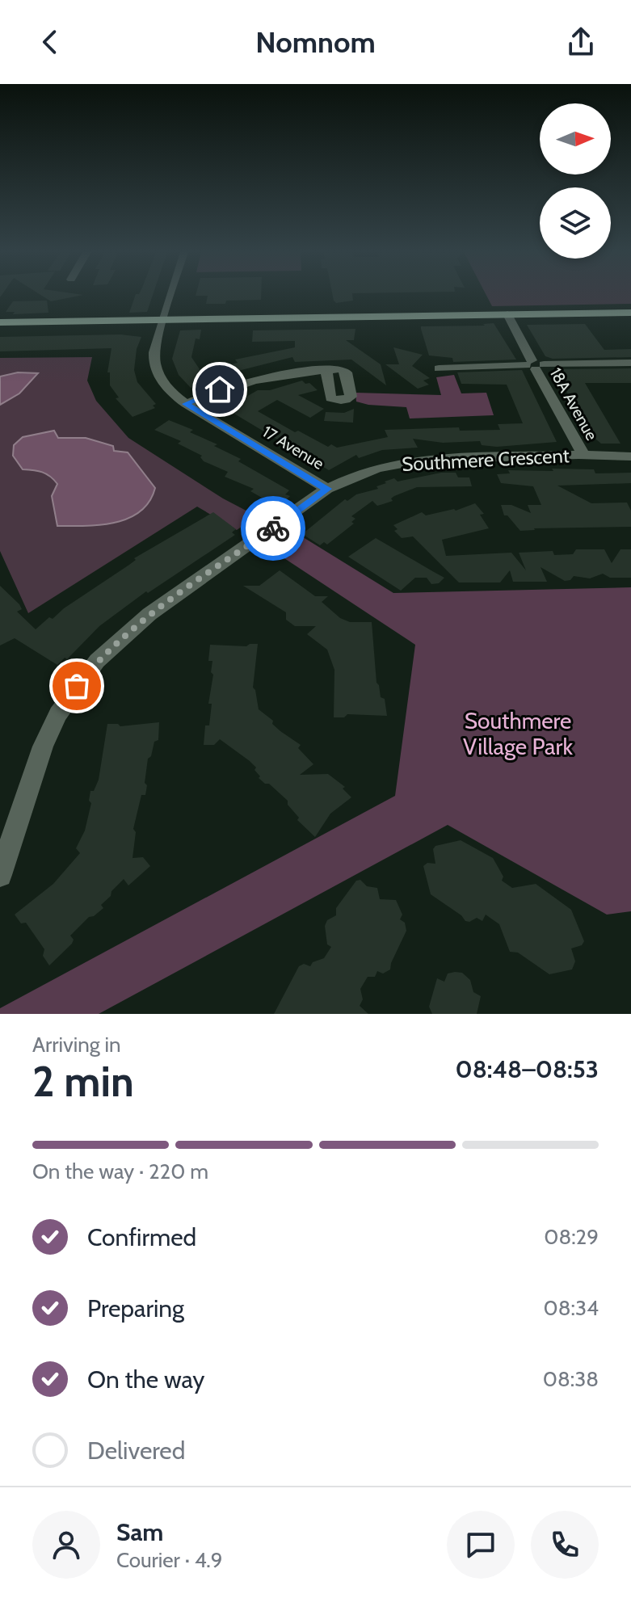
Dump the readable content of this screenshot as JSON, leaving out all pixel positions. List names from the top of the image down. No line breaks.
{"streets":{"street":["18A Avenue","17 Avenue","Southmere Crescent"]},"crossings":[["18A Avenue","Southmere Crescent"],["17 Avenue","Southmere Crescent"]],"parks":["Southmere Village Park"],"north":"right","page":{"header":"Nomnom","heading":["2 min","Arriving in","08:48–08:53"],"panel":["Sam","Courier · 4.9"],"bar":"On the way · 220 m","list":[["Confirmed","08:29"],["Preparing","08:34"],["On the way","08:38"],"Delivered"]}}
